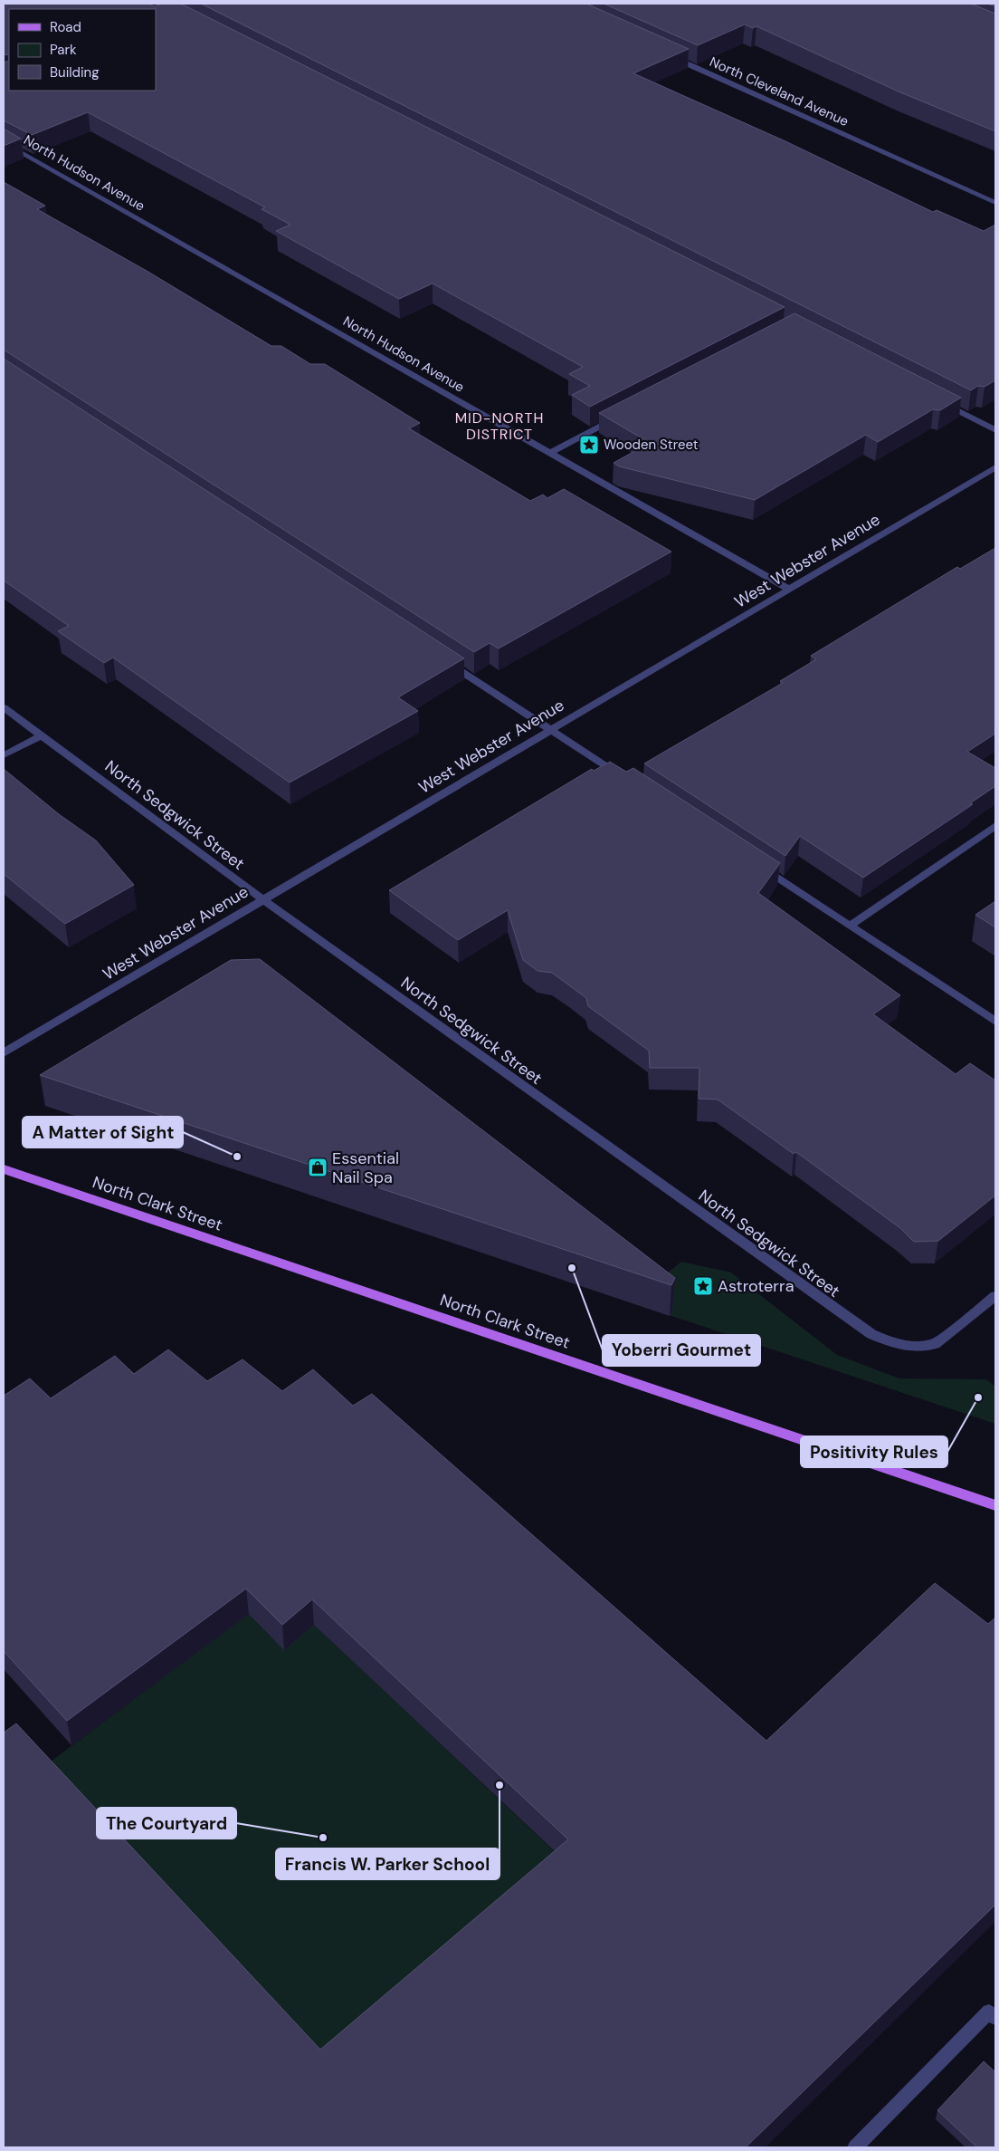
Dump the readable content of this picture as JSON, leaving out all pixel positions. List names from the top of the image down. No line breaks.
{"streets":{"main road":["North Clark Street"],"street":["North Cleveland Avenue","North Hudson Avenue","West Webster Avenue","North Sedgwick Street"]},"crossings":[["North Hudson Avenue","West Webster Avenue"],["West Webster Avenue","North Sedgwick Street"]],"districts":["MID-NORTH DISTRICT"],"places":{"place":["Wooden Street","Astroterra"],"other":["A Matter of Sight","Yoberri Gourmet","Positivity Rules","Francis W. Parker School","The Courtyard"],"shop":["Essential Nail Spa"]},"legend":["Road","Park","Building"]}
